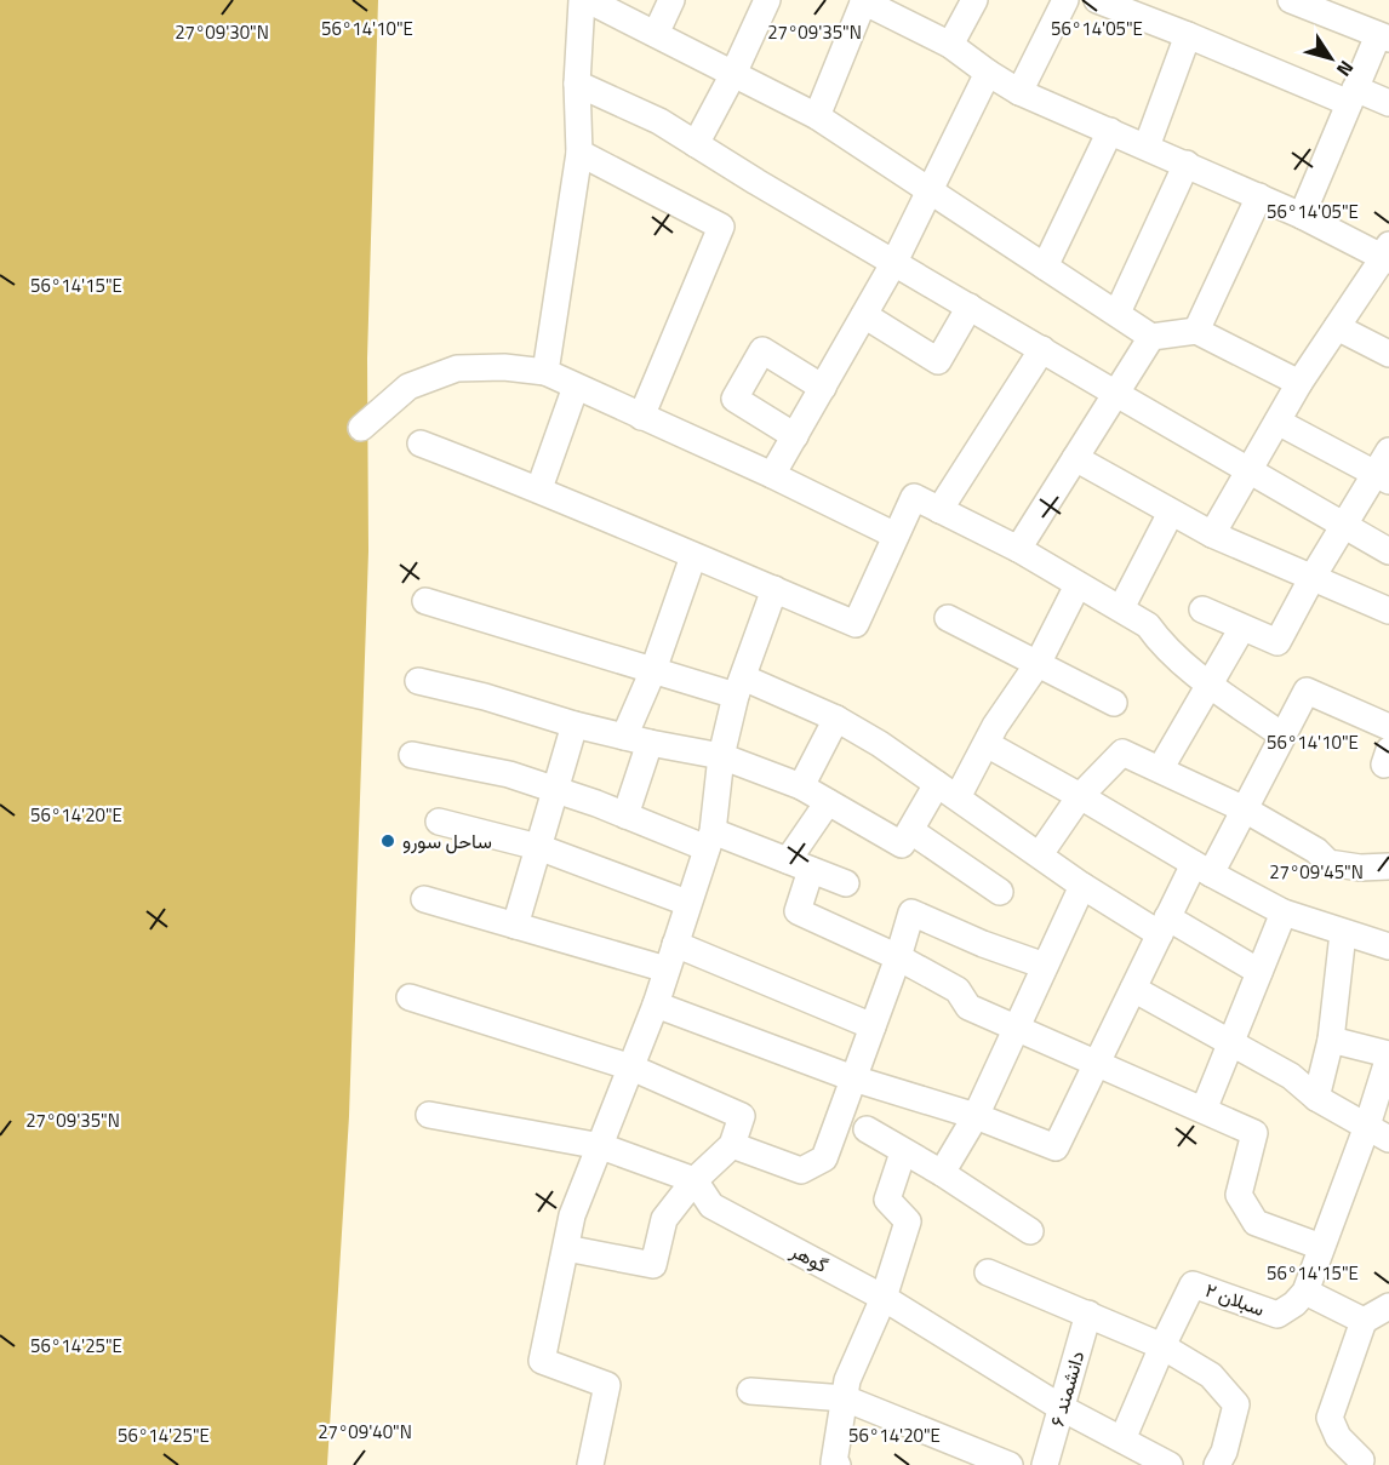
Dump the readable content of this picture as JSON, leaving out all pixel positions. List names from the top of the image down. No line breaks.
{"streets":{"street":["گوهر","سبلان ۲","دانشمند ۶"]},"crossings":[["گوهر","دانشمند ۶"]],"places":["ساحل سورو"],"north":"bottom right","coordinates":["56°14'10\"E","56°14'05\"E","27°09'35\"N","27°09'30\"N","56°14'15\"E","56°14'20\"E","27°09'45\"N","56°14'25\"E","27°09'40\"N"]}
